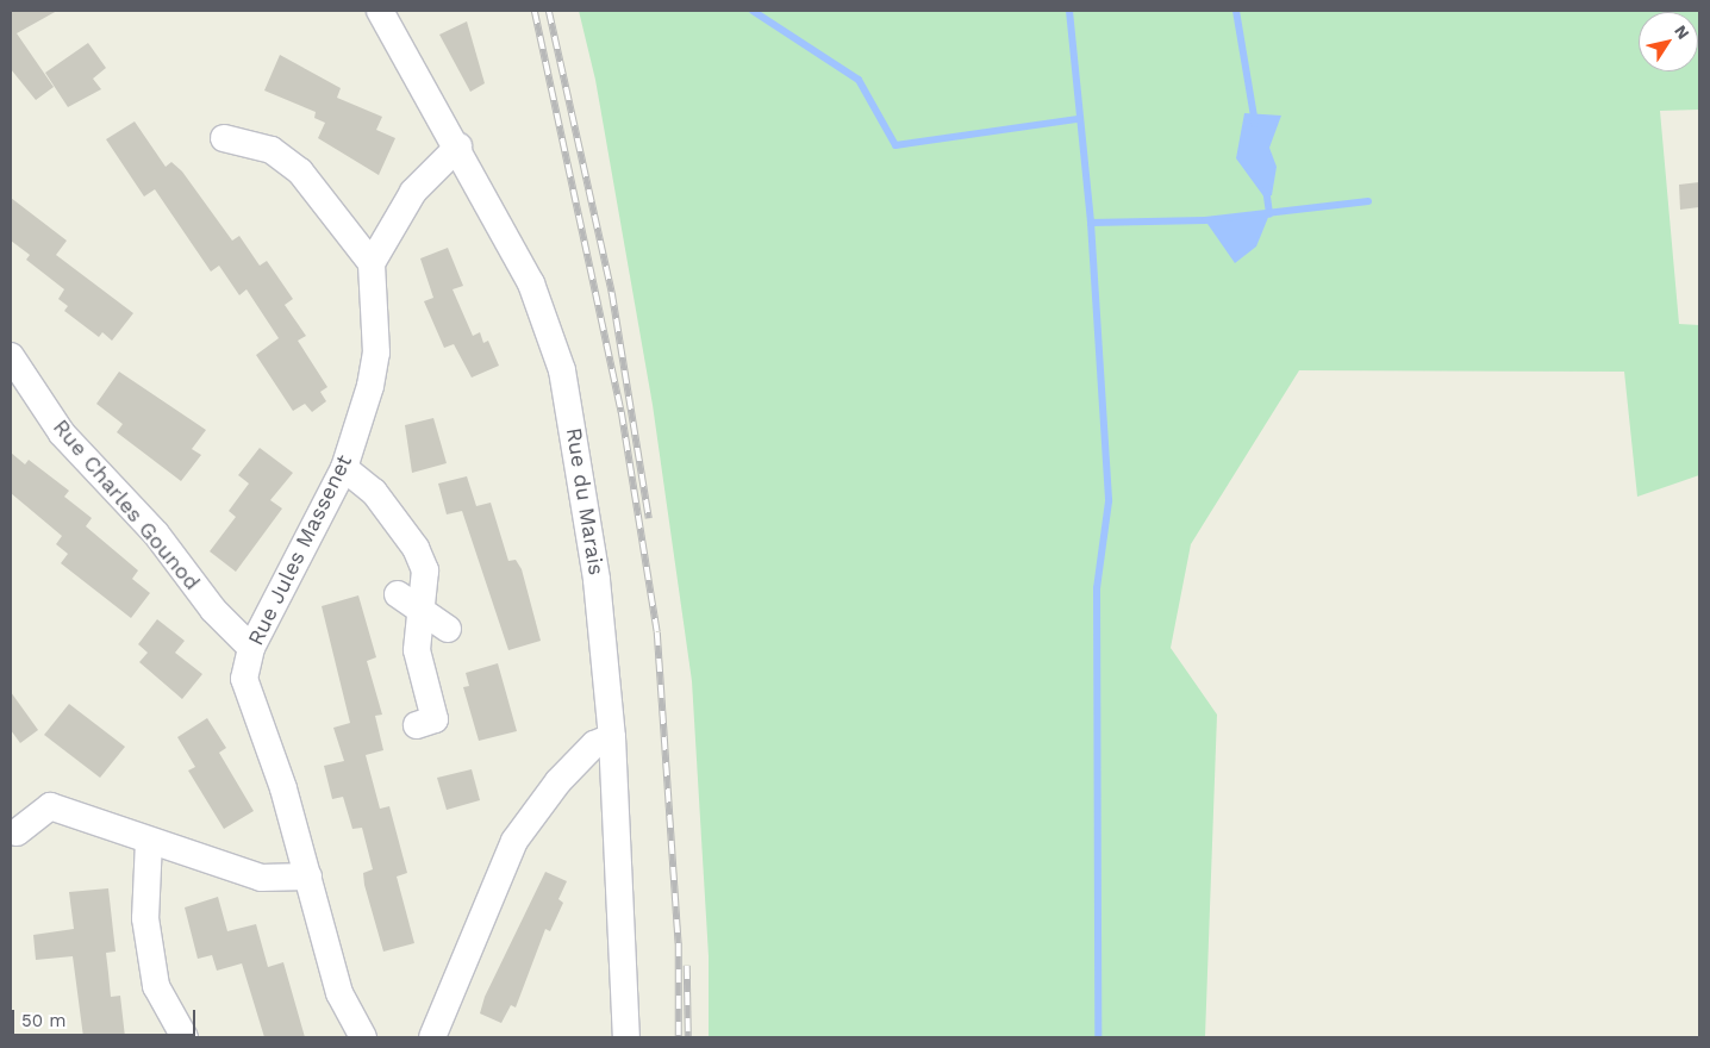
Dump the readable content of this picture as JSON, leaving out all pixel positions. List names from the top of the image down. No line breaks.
{"streets":{"street":["Rue du Marais","Rue Charles Gounod","Rue Jules Massenet"]},"crossings":[["Rue Charles Gounod","Rue Jules Massenet"]],"scale_bar":"50 m","north":"top right"}
